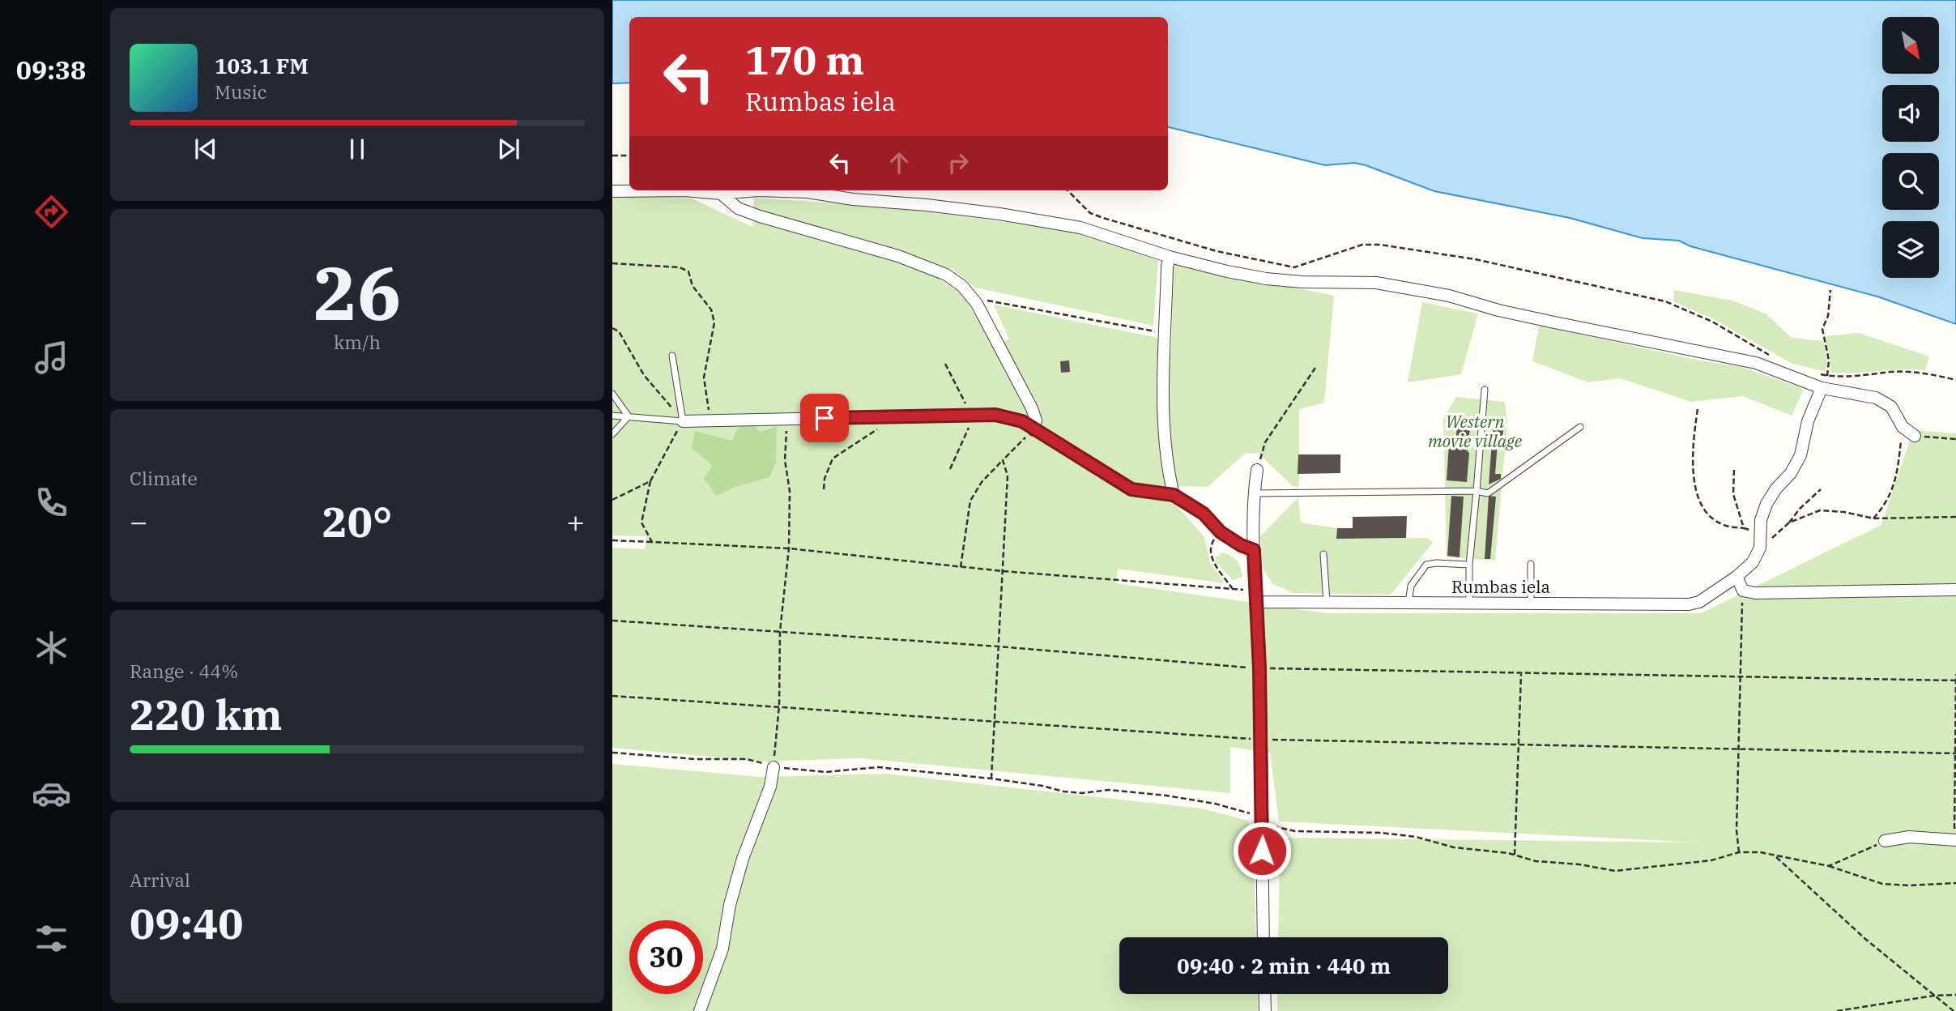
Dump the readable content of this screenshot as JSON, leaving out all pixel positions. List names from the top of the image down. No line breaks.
{"streets":{"street":["Rumbas iela"]},"parks":["Western movie village"],"north":"bottom right","page":{"tabs":"09:38","turn":["170 m","Rumbas iela"],"song":["103.1 FM","Music"],"tile":[["26","km/h"],"Climate",["Range · 44%","220 km"],["Arrival","09:40"]],"heat":["−","20°","+"],"limit":"30","trip":"09:40 · 2 min · 440 m"}}
